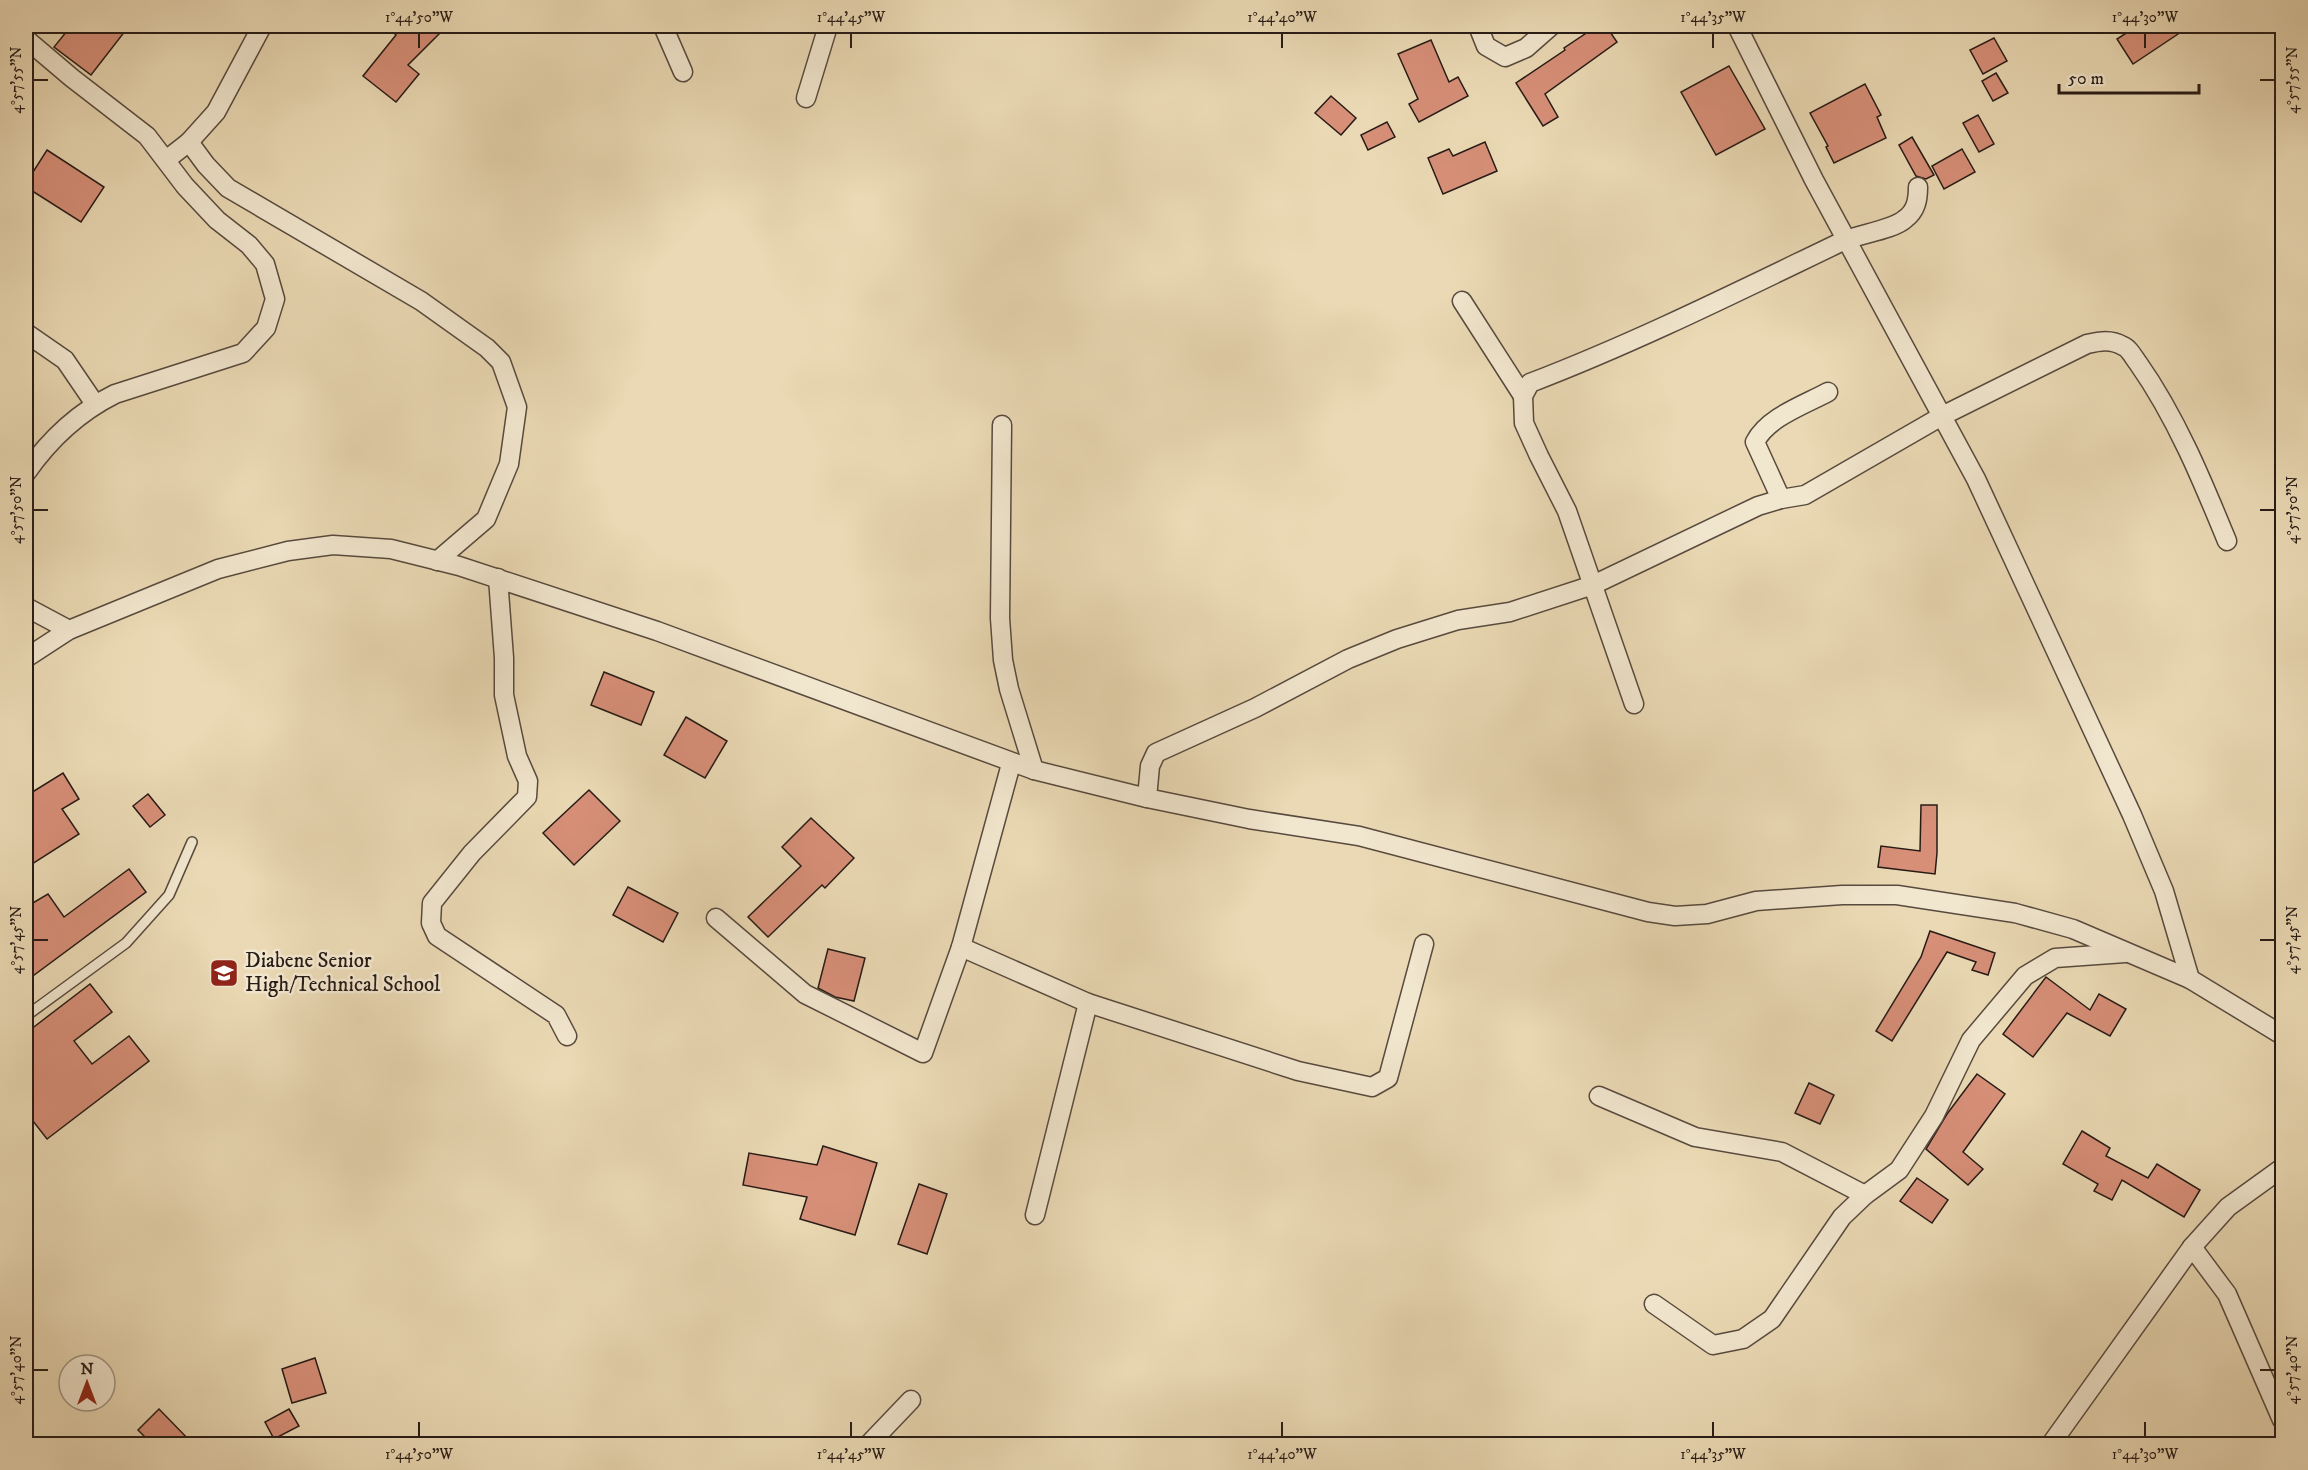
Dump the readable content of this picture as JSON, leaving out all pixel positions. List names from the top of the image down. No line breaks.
{"places":{"school or university":["Diabene Senior High/Technical School"]},"scale_bar":"50 m","north":"top","coordinates":["1°44'50\"W","1°44'45\"W","1°44'40\"W","1°44'35\"W","1°44'30\"W","4°57'55\"N","4°57'50\"N","4°57'45\"N","4°57'40\"N"]}
